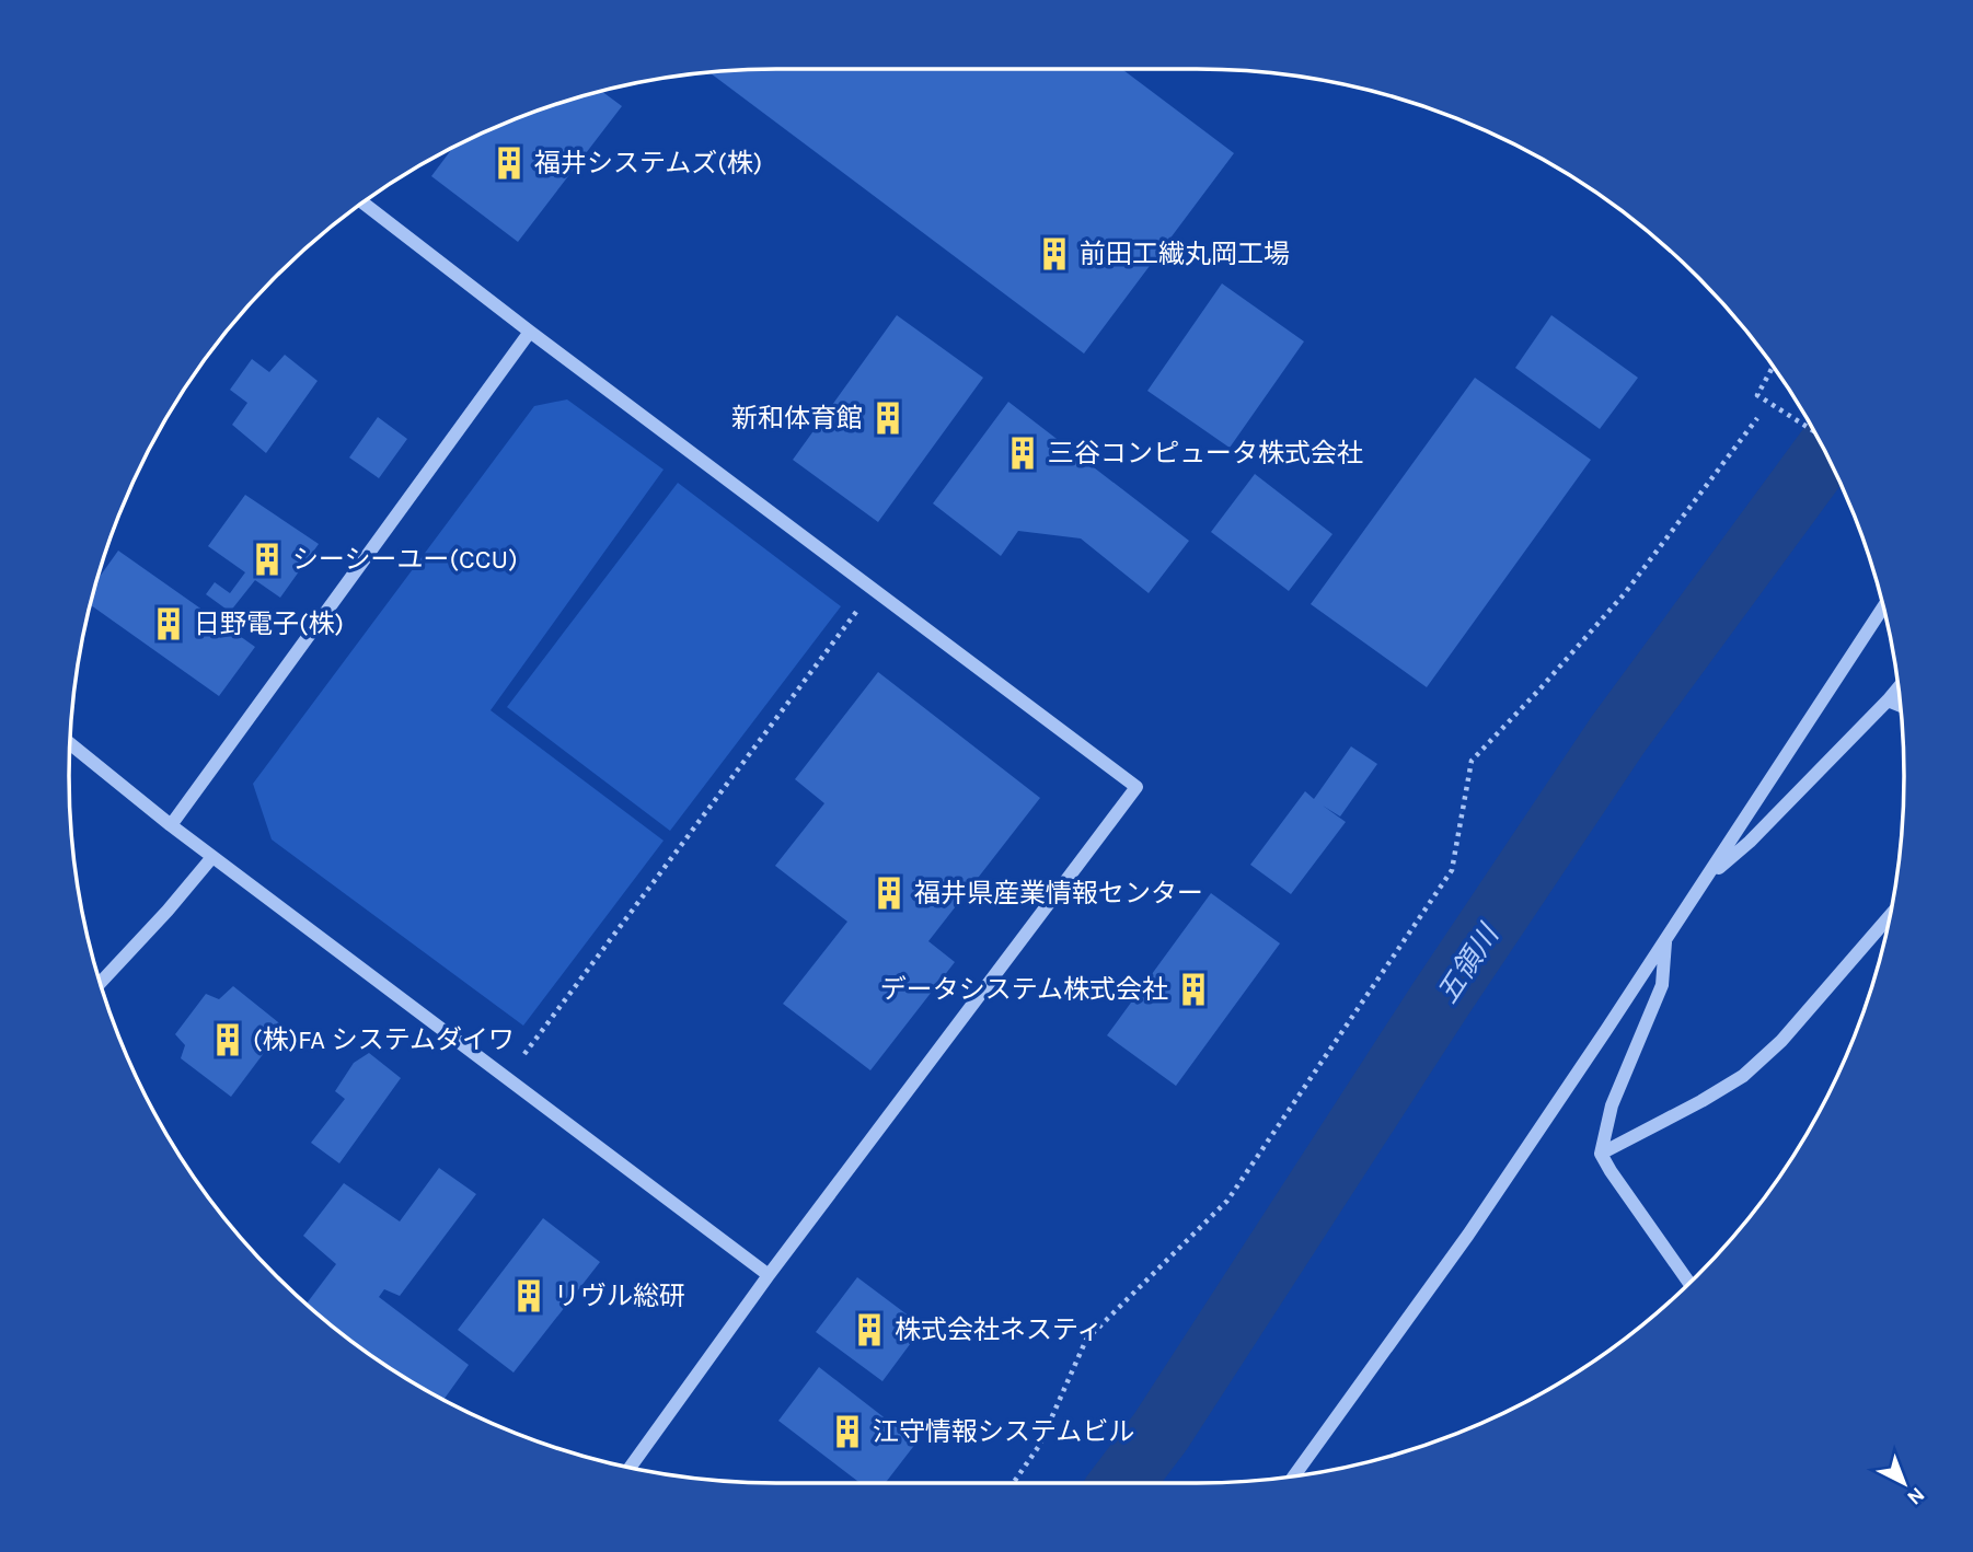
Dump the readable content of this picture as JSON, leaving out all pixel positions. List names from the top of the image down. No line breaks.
{"water":["五領川"],"places":{"building":["福井システムズ(株)","前田工繊丸岡工場","新和体育館","三谷コンピュータ株式会社","シーシーユー(CCU)","日野電子(株)","福井県産業情報センター","データシステム株式会社","(株)FA システムダイワ","リヴル総研","株式会社ネスティ","江守情報システムビル"]},"north":"bottom right"}
